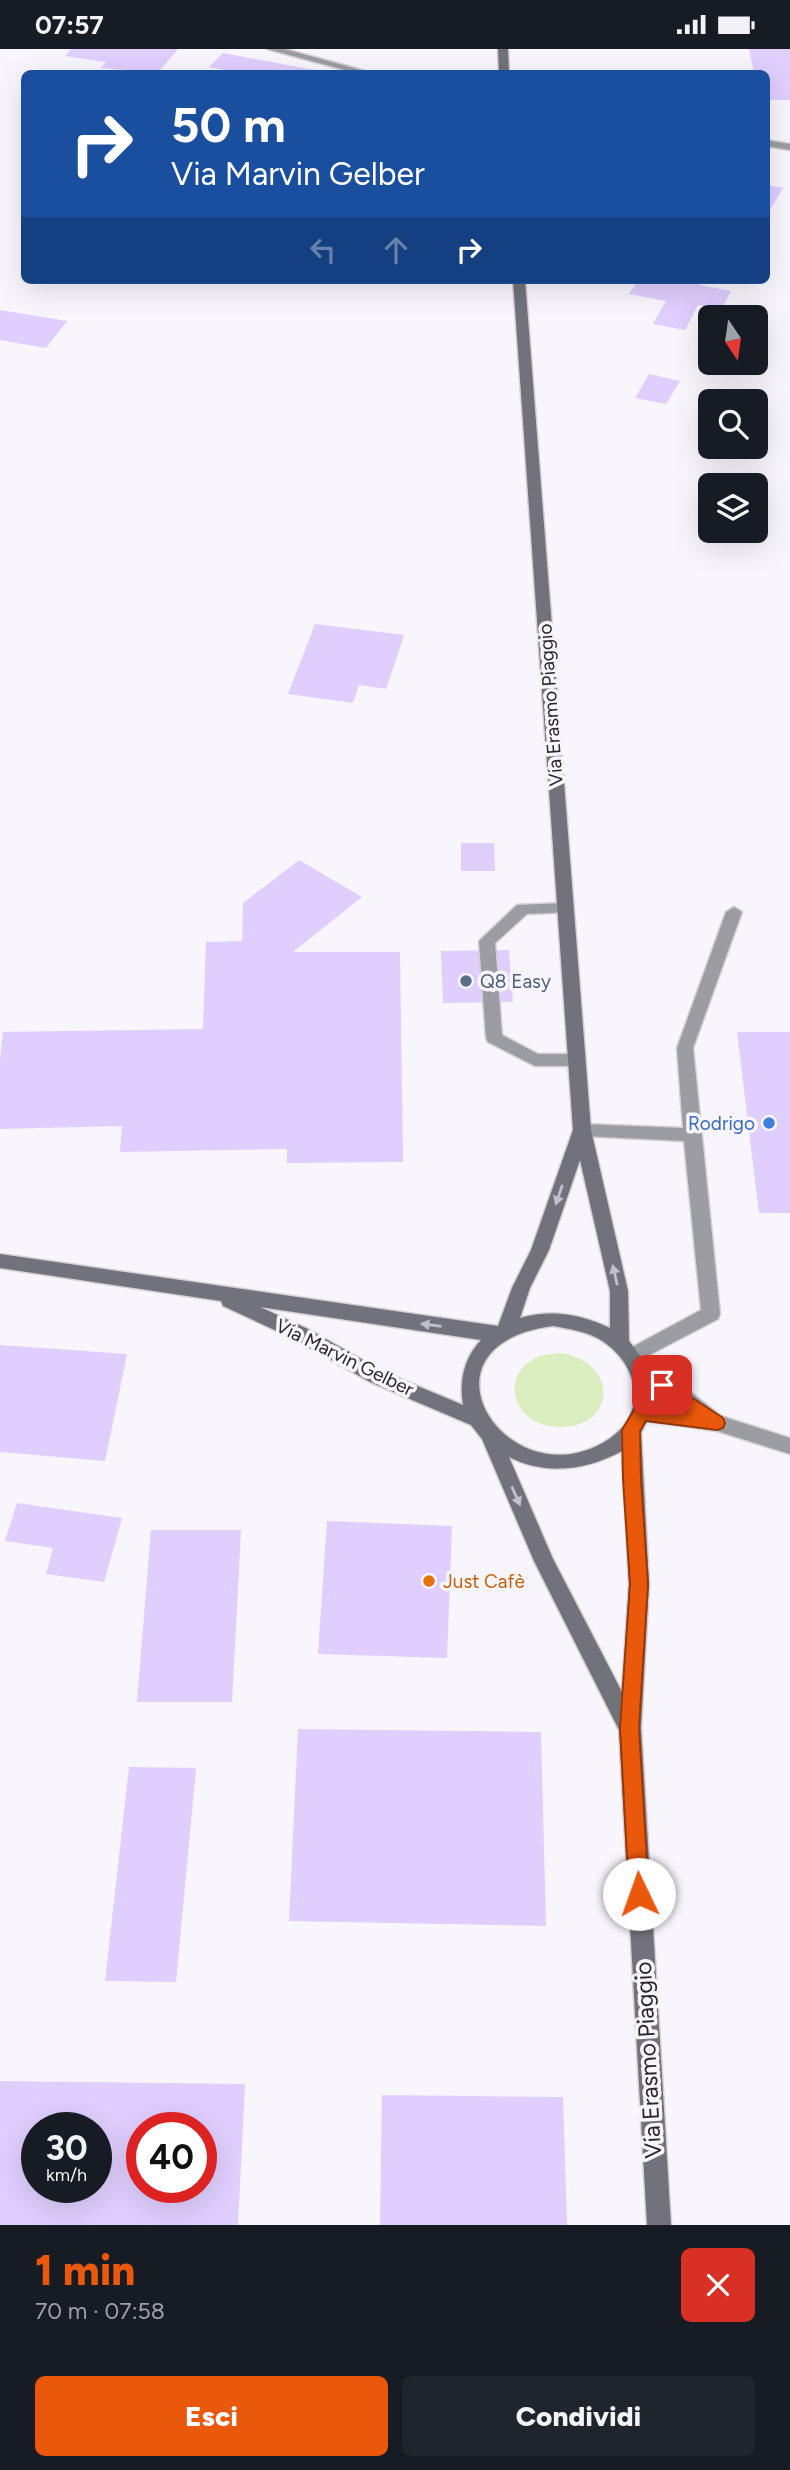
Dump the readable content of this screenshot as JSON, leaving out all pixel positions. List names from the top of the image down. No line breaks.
{"streets":{"street":["Via Erasmo Piaggio","Via Marvin Gelber"]},"crossings":[["Via Erasmo Piaggio","Via Marvin Gelber"]],"places":["Q8 Easy","Rodrigo","Just Cafè"],"north":"bottom","page":{"status":"07:57","turn":["50 m","Via Marvin Gelber"],"speed":"30 km/h","limit":"40","heading":["1 min","70 m · 07:58"],"buttons":["Esci","Condividi"]}}
